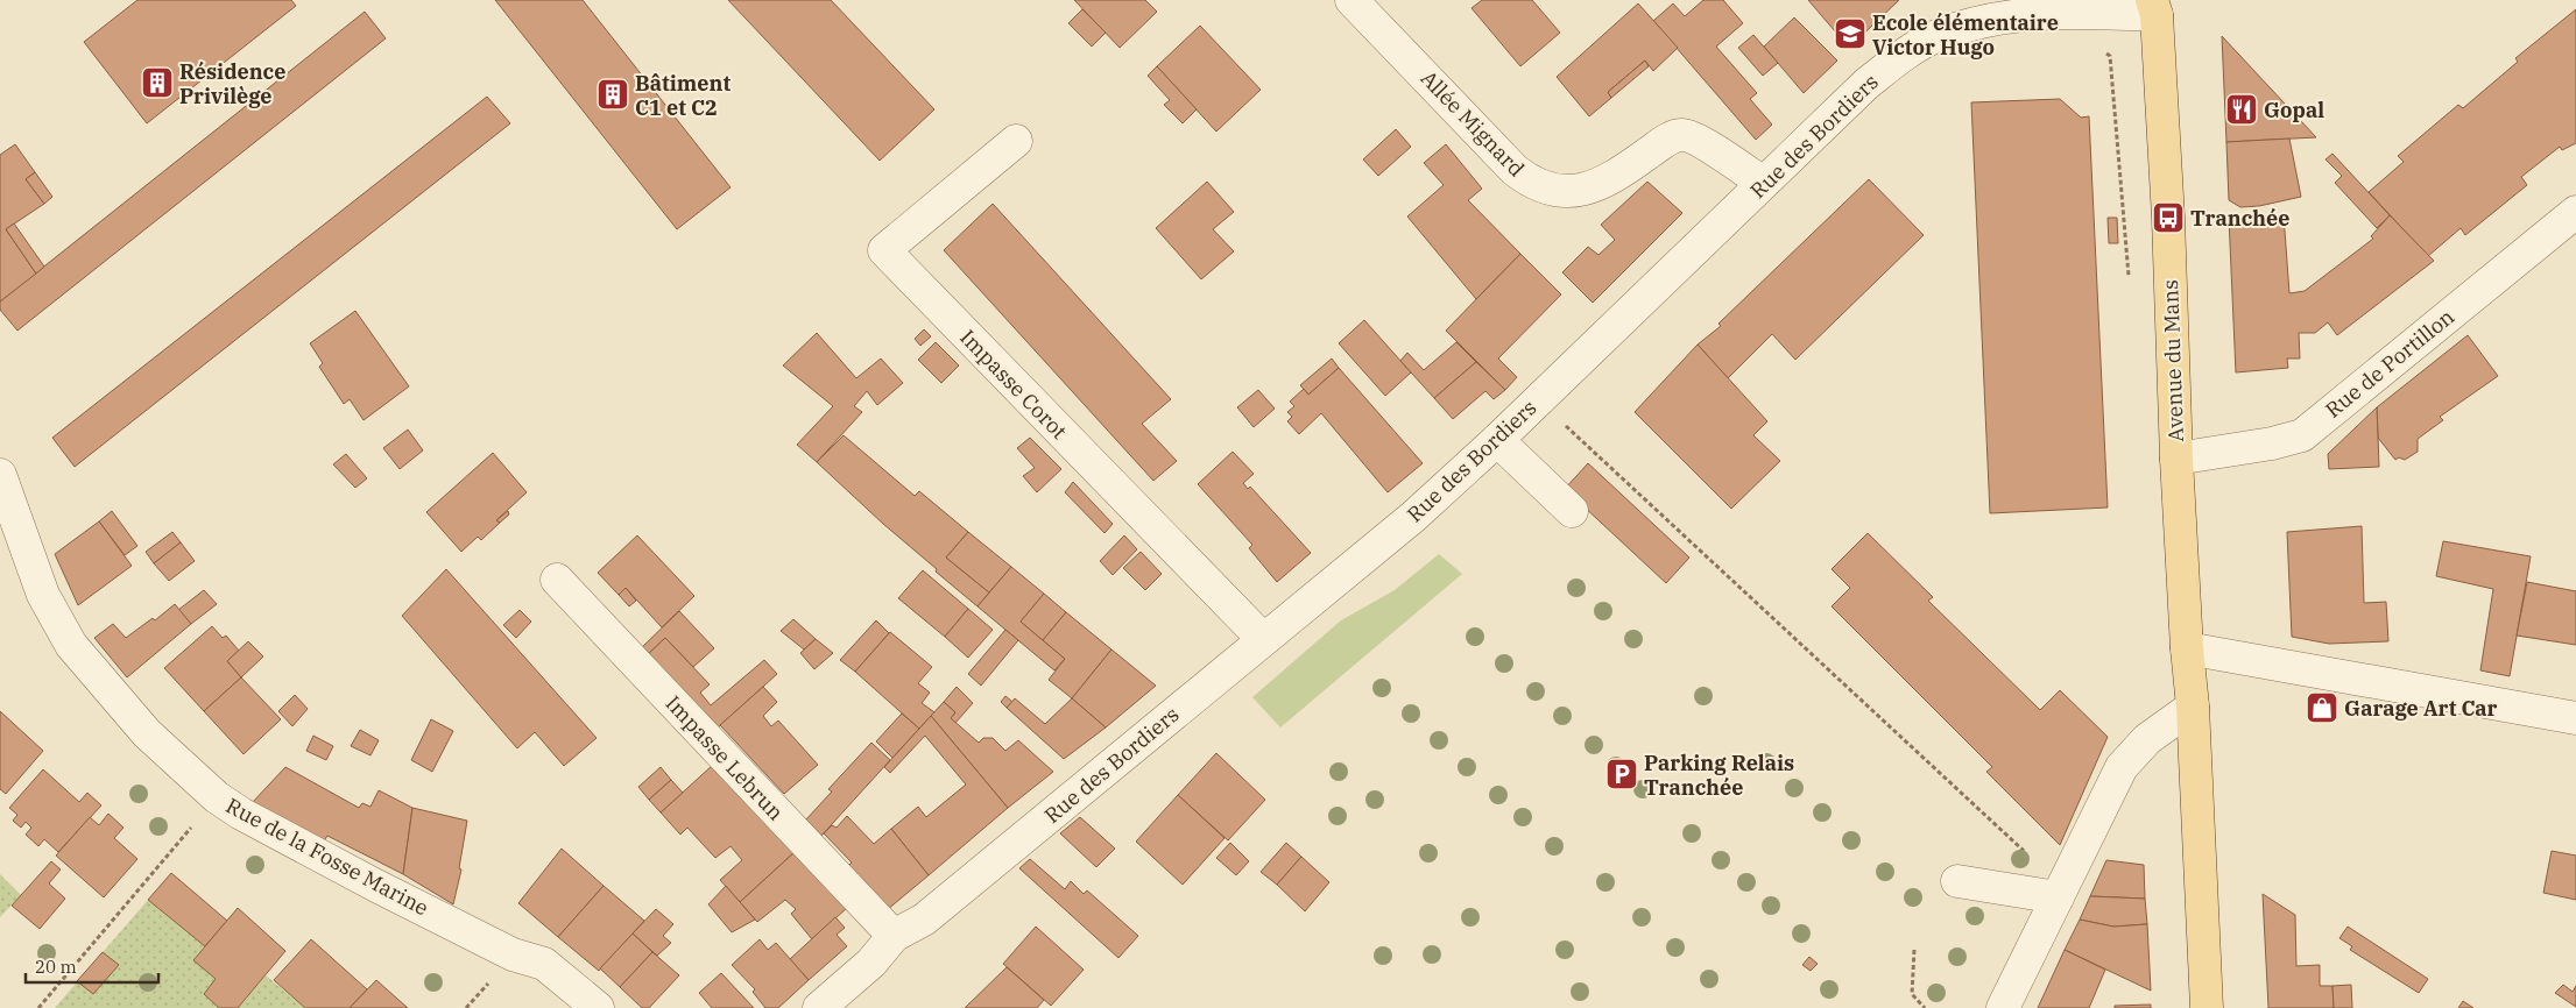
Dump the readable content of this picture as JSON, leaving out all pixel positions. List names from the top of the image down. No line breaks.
{"streets":{"main road":["Avenue du Mans"],"street":["Allée Mignard","Rue des Bordiers","Rue de Portillon","Impasse Corot","Impasse Lebrun","Rue de la Fosse Marine"]},"crossings":[["Allée Mignard","Rue des Bordiers"],["Rue des Bordiers","Avenue du Mans"],["Rue des Bordiers","Impasse Corot"],["Rue des Bordiers","Impasse Lebrun"],["Avenue du Mans","Rue de Portillon"]],"places":{"school or university":["Ecole élémentaire Victor Hugo"],"building":["Résidence Privilège","Bâtiment C1 et C2"],"restaurant":["Gopal"],"bus stop":["Tranchée"],"shop":["Garage Art Car"],"parking":["Parking Relais Tranchée"]},"scale_bar":"20 m"}
